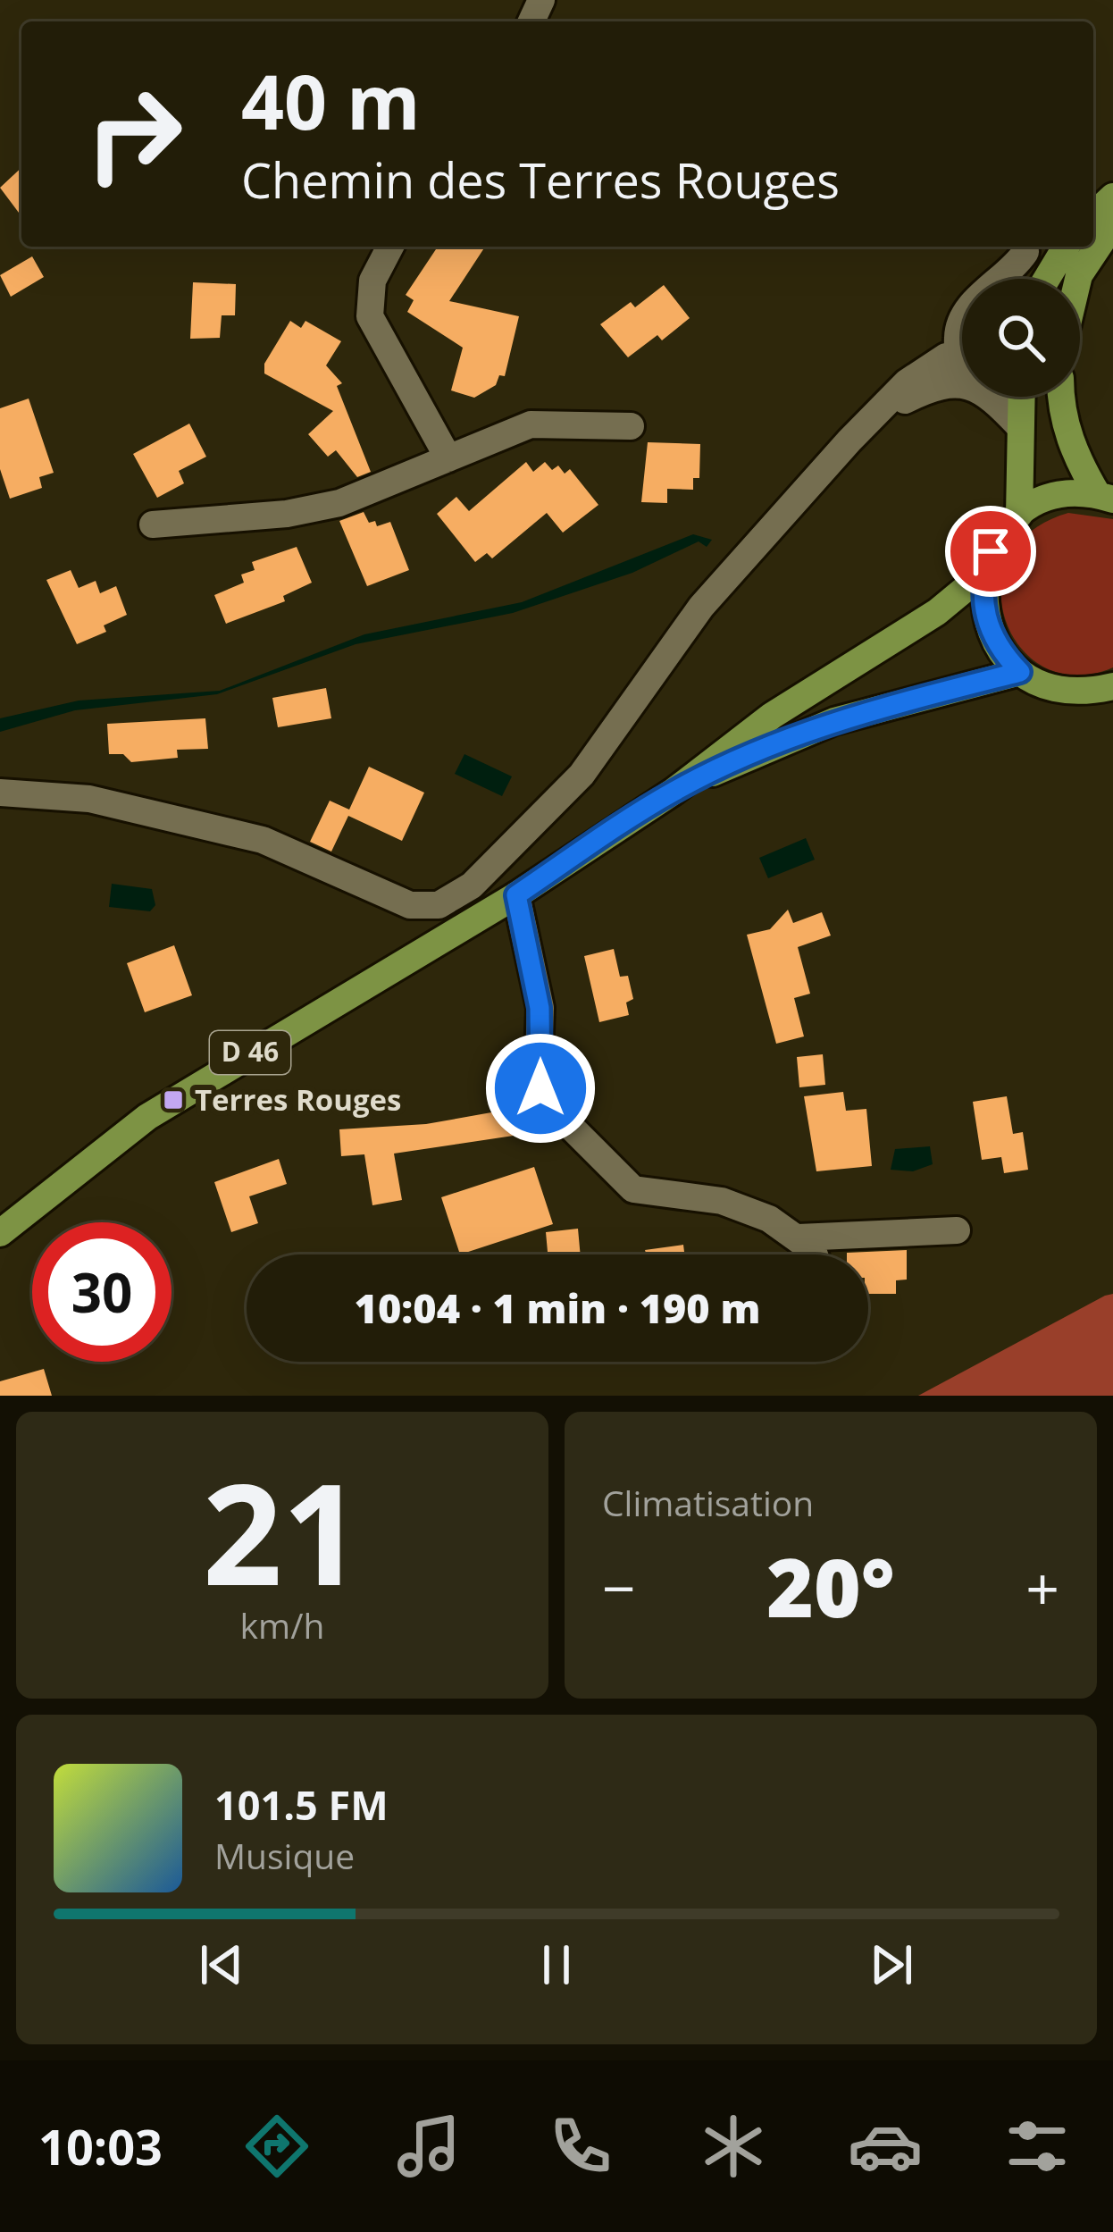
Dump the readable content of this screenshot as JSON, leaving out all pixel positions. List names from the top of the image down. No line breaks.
{"streets":{"main road":["D 46"]},"places":{"transit":["Terres Rouges"]},"page":{"turn":["40 m","Chemin des Terres Rouges"],"limit":"30","trip":"10:04 · 1 min · 190 m","tile":[["21","km/h"],"Climatisation"],"heat":["−","20°","+"],"song":["101.5 FM","Musique"],"tabs":"10:03"}}
